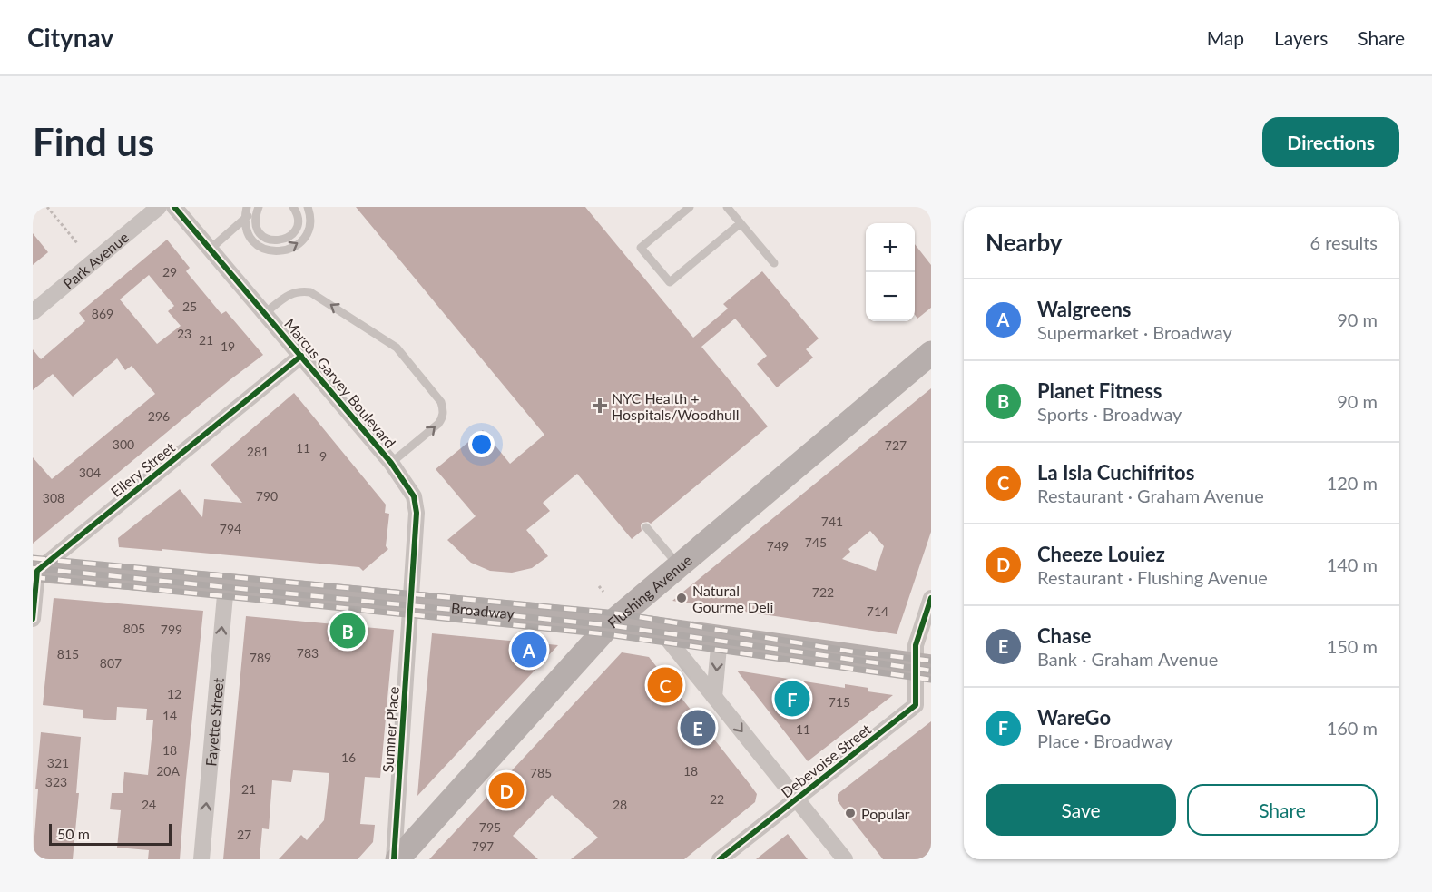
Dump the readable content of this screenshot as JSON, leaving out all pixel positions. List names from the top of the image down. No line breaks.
{"streets":{"main road":["Flushing Avenue","Broadway"],"street":["Park Avenue","Marcus Garvey Boulevard","Ellery Street","Fayette Street","Sumner Place","Debevoise Street"]},"crossings":[["Marcus Garvey Boulevard","Ellery Street"],["Marcus Garvey Boulevard","Broadway"],["Marcus Garvey Boulevard","Sumner Place"],["Ellery Street","Broadway"],["Flushing Avenue","Broadway"],["Flushing Avenue","Sumner Place"],["Broadway","Fayette Street"],["Broadway","Sumner Place"],["Broadway","Debevoise Street"]],"one_way":["Fayette Street"],"places":{"health":["NYC Health + Hospitals/Woodhull"],"other":["Natural Gourme Deli","Popular"]},"house_numbers":["29","25","869","23","21","19","296","300","727","11","281","9","304","790","308","741","794","745","749","722","714","805","799","783","815","789","807","12","715","14","11","18","16","321","20A","18","785","323","21","22","24","28","795","27","797"],"scale_bar":"50 m","page":{"header":"Citynav","nav":["Map","Layers","Share"],"buttons":["Directions",["Save","Share"]],"title":"Find us","heading":["Nearby","6 results"],"map_buttons":["+","−"],"list":[{"mark":"A","name":"Walgreens","note":"Supermarket · Broadway","value":"90 m"},{"mark":"B","name":"Planet Fitness","note":"Sports · Broadway","value":"90 m"},{"mark":"C","name":"La Isla Cuchifritos","note":"Restaurant · Graham Avenue","value":"120 m"},{"mark":"D","name":"Cheeze Louiez","note":"Restaurant · Flushing Avenue","value":"140 m"},{"mark":"E","name":"Chase","note":"Bank · Graham Avenue","value":"150 m"},{"mark":"F","name":"WareGo","note":"Place · Broadway","value":"160 m"}],"pins":["B","A","C","F","E","D"],"scale":"50 m"}}
